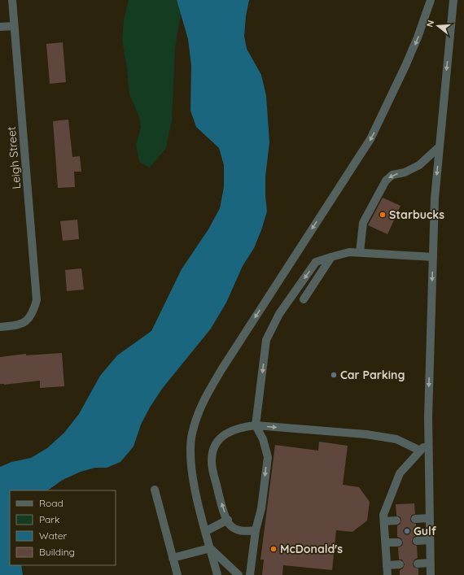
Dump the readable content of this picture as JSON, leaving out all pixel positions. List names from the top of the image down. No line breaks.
{"streets":{"street":["Leigh Street"]},"places":["Starbucks","Car Parking","Gulf","McDonald's"],"legend":["Road","Park","Water","Building"],"north":"left"}
